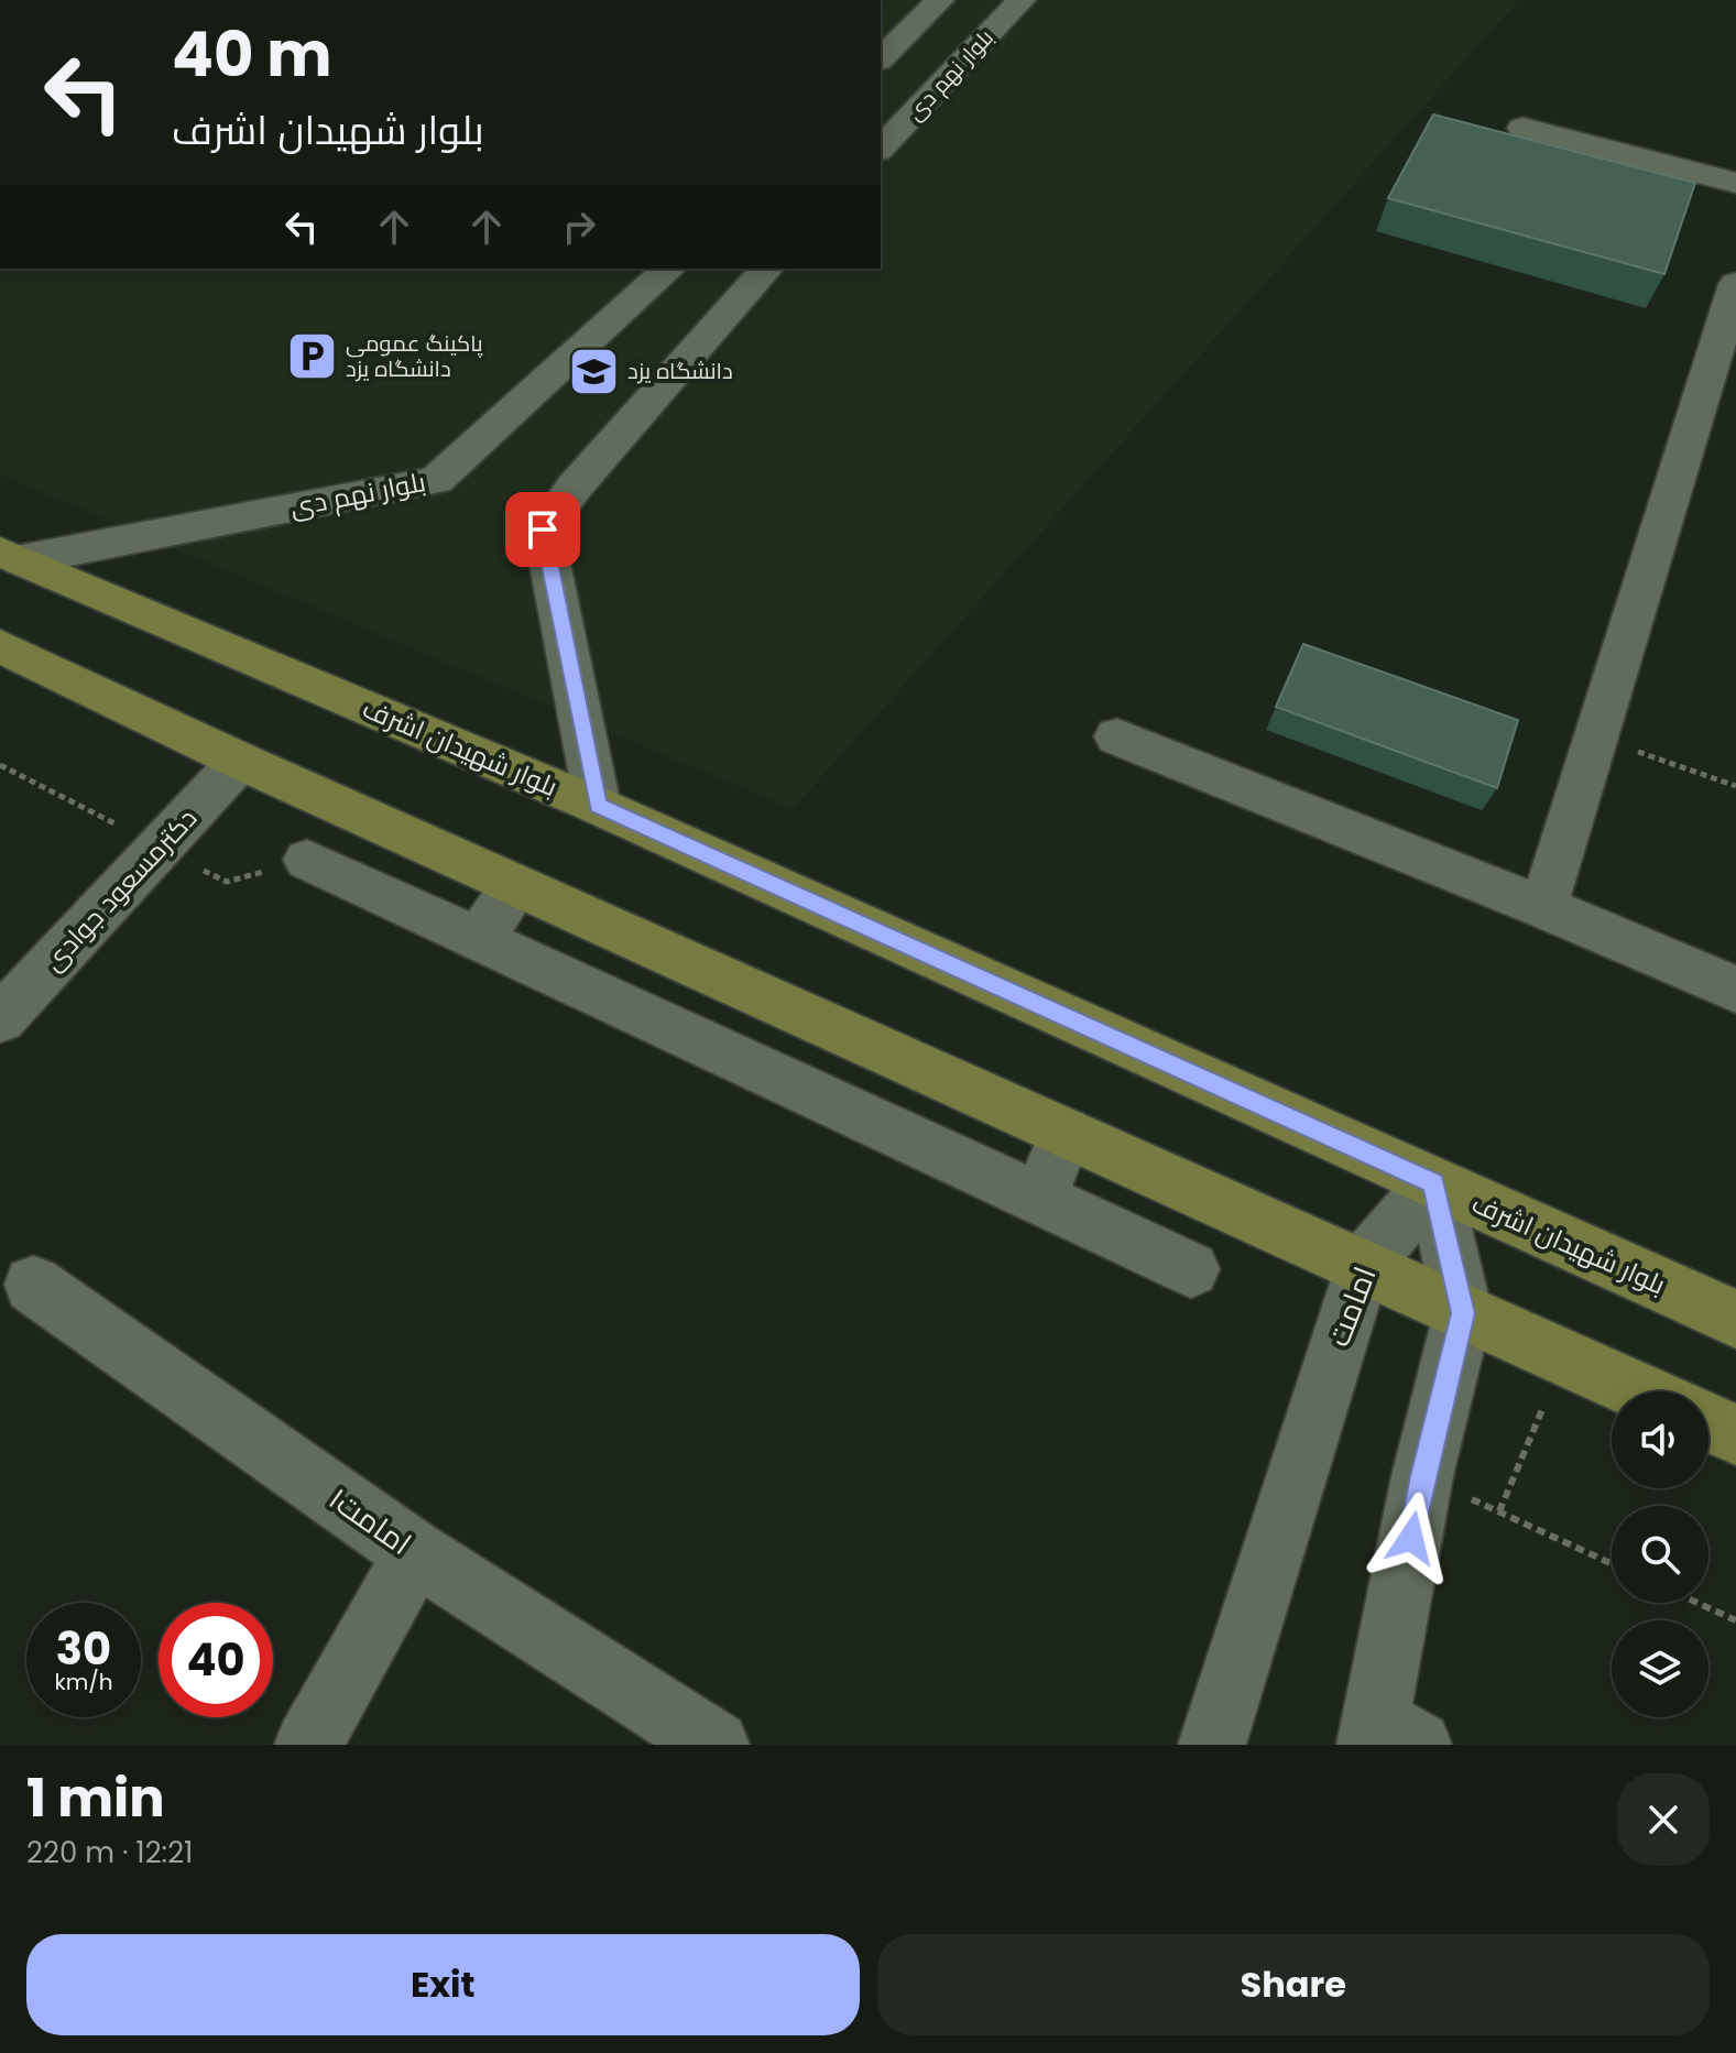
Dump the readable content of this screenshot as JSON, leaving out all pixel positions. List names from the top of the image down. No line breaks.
{"streets":{"main road":["بلوار شهیدان اشرف"],"street":["بلوار نهم دی","دکترمسعود جوادی","امامت","امامت۱"]},"crossings":[["بلوار نهم دی","بلوار شهیدان اشرف"],["بلوار شهیدان اشرف","امامت"]],"places":{"parking":["پاکینگ عمومی دانشگاه یزد"],"school or university":["دانشگاه یزد"]},"page":{"turn":["40 m","بلوار شهیدان اشرف"],"speed":"30 km/h","limit":"40","heading":["1 min","220 m · 12:21"],"buttons":["Exit","Share"]}}
